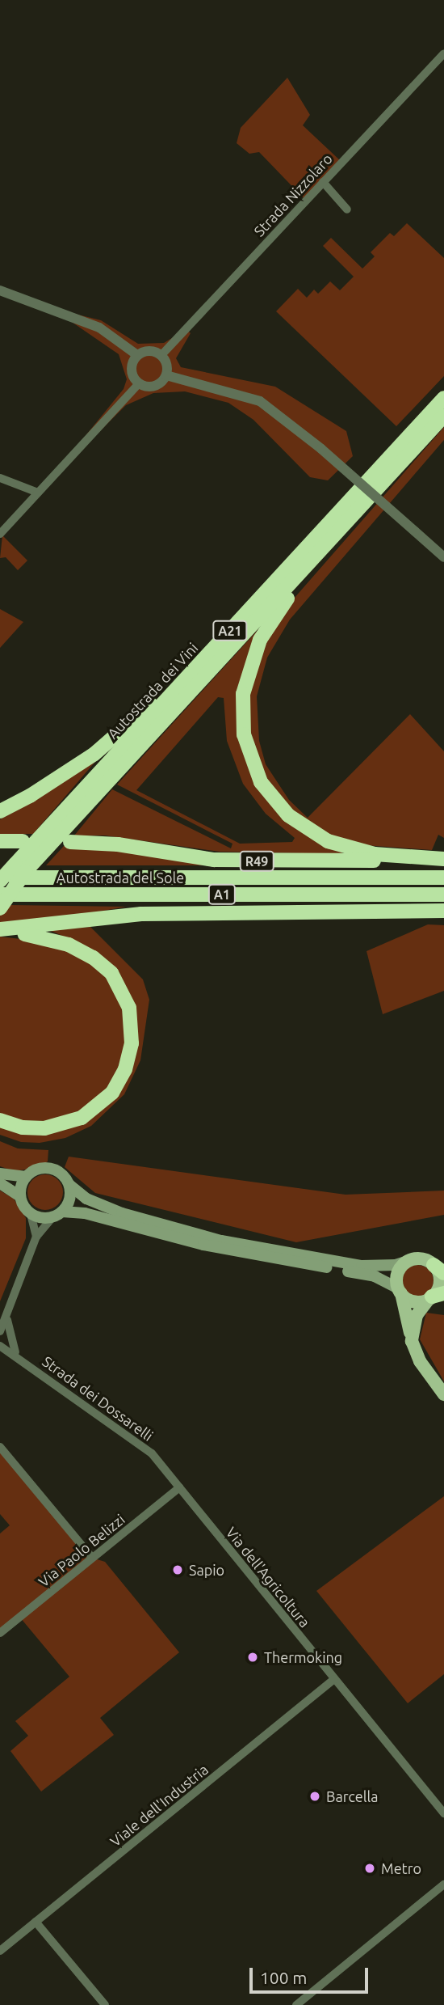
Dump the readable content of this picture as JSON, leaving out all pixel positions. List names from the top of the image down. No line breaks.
{"streets":{"highway":["A21","Autostrada dei Vini","R49","Autostrada del Sole","A1"],"street":["Strada Nizzolaro","Strada dei Dossarelli","Via Paolo Belizzi","Via dell'Agricoltura","Viale dell'Industria"]},"crossings":[["Autostrada dei Vini","Autostrada del Sole"],["Strada dei Dossarelli","Via Paolo Belizzi"],["Strada dei Dossarelli","Via dell'Agricoltura"],["Via Paolo Belizzi","Via dell'Agricoltura"],["Via dell'Agricoltura","Viale dell'Industria"]],"places":["Sapio","Thermoking","Barcella","Metro"],"scale_bar":"100 m"}
